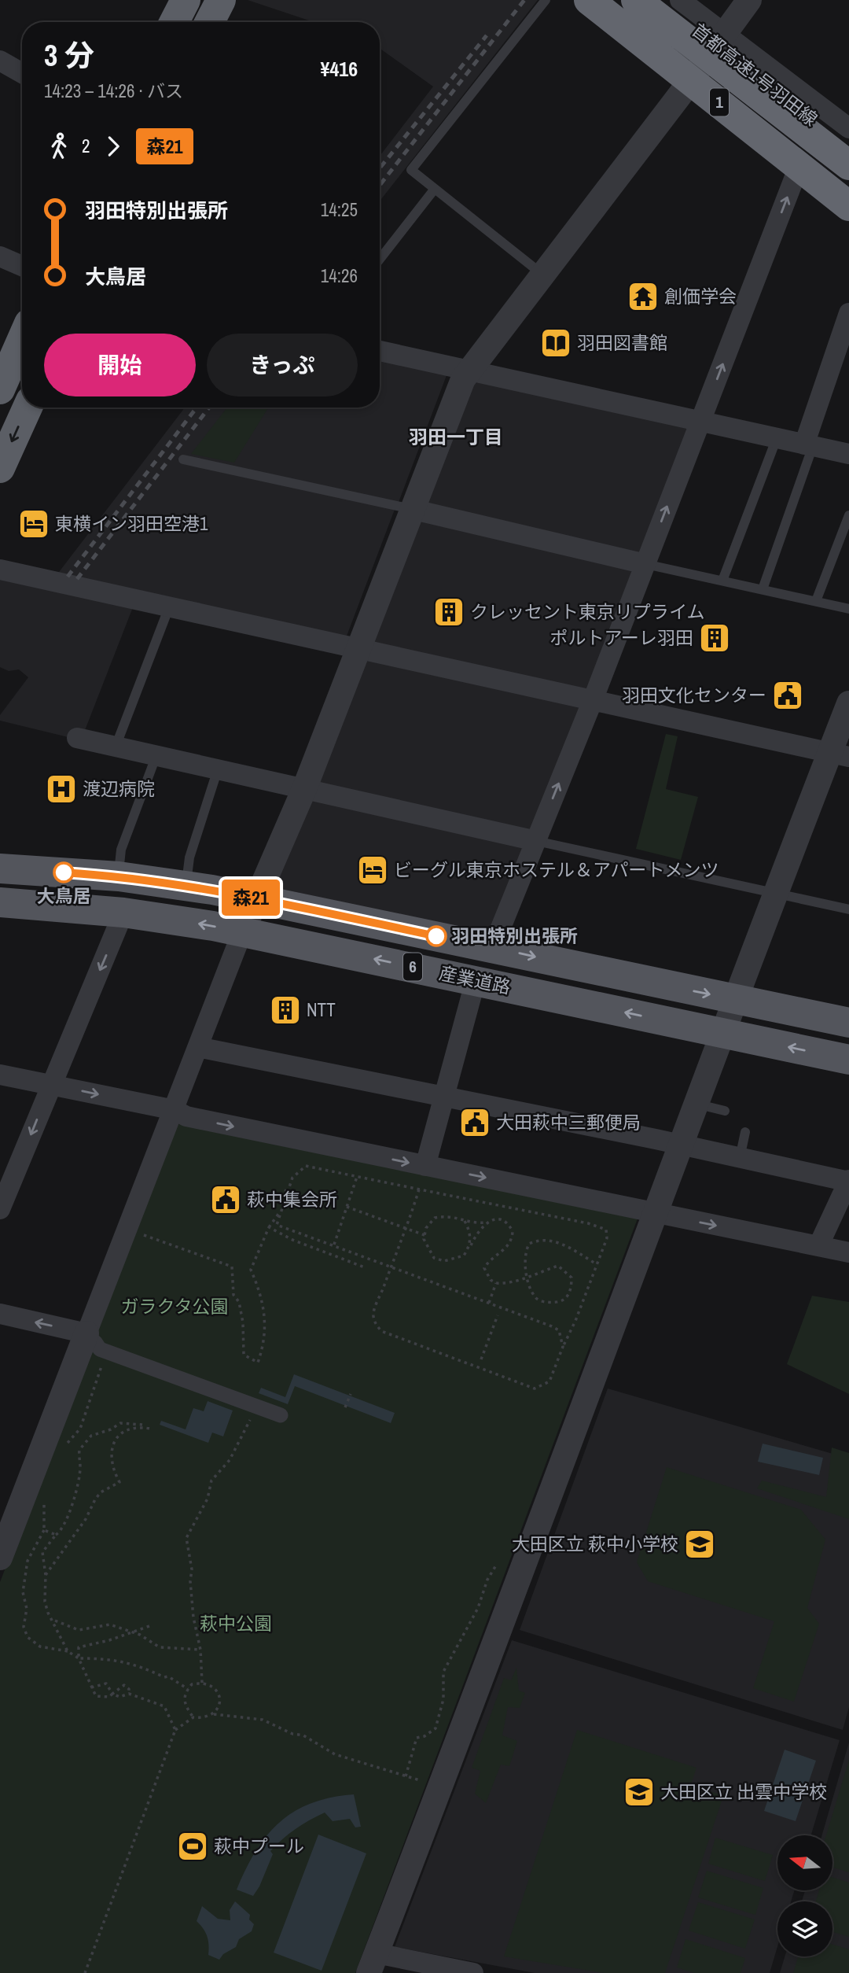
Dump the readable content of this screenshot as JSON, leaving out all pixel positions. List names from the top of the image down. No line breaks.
{"streets":{"highway":["首都高速1号羽田線","1"],"main road":["6","産業道路"]},"districts":["羽田一丁目"],"parks":["ガラクタ公園","萩中公園"],"places":{"temple":["創価学会"],"library":["羽田図書館"],"hotel":["東横イン羽田空港1","ビーグル東京ホステル＆アパートメンツ"],"building":["クレッセント東京リプライム","ポルトアーレ羽田","NTT"],"public building":["羽田文化センター","大田萩中三郵便局","萩中集会所"],"hospital":["渡辺病院"],"other":["大鳥居","羽田特別出張所"],"school or university":["大田区立 萩中小学校","大田区立 出雲中学校"],"sports":["萩中プール"]},"lines":["bus line 森21"],"north":"left","page":{"on_map":"森21","heading":["3 分","14:23 – 14:26 · バス","¥416"],"legs":["2","森21"],"list":[{"name":"羽田特別出張所","value":"14:25"},{"name":"大鳥居","value":"14:26"}],"buttons":["開始","きっぷ"]}}
